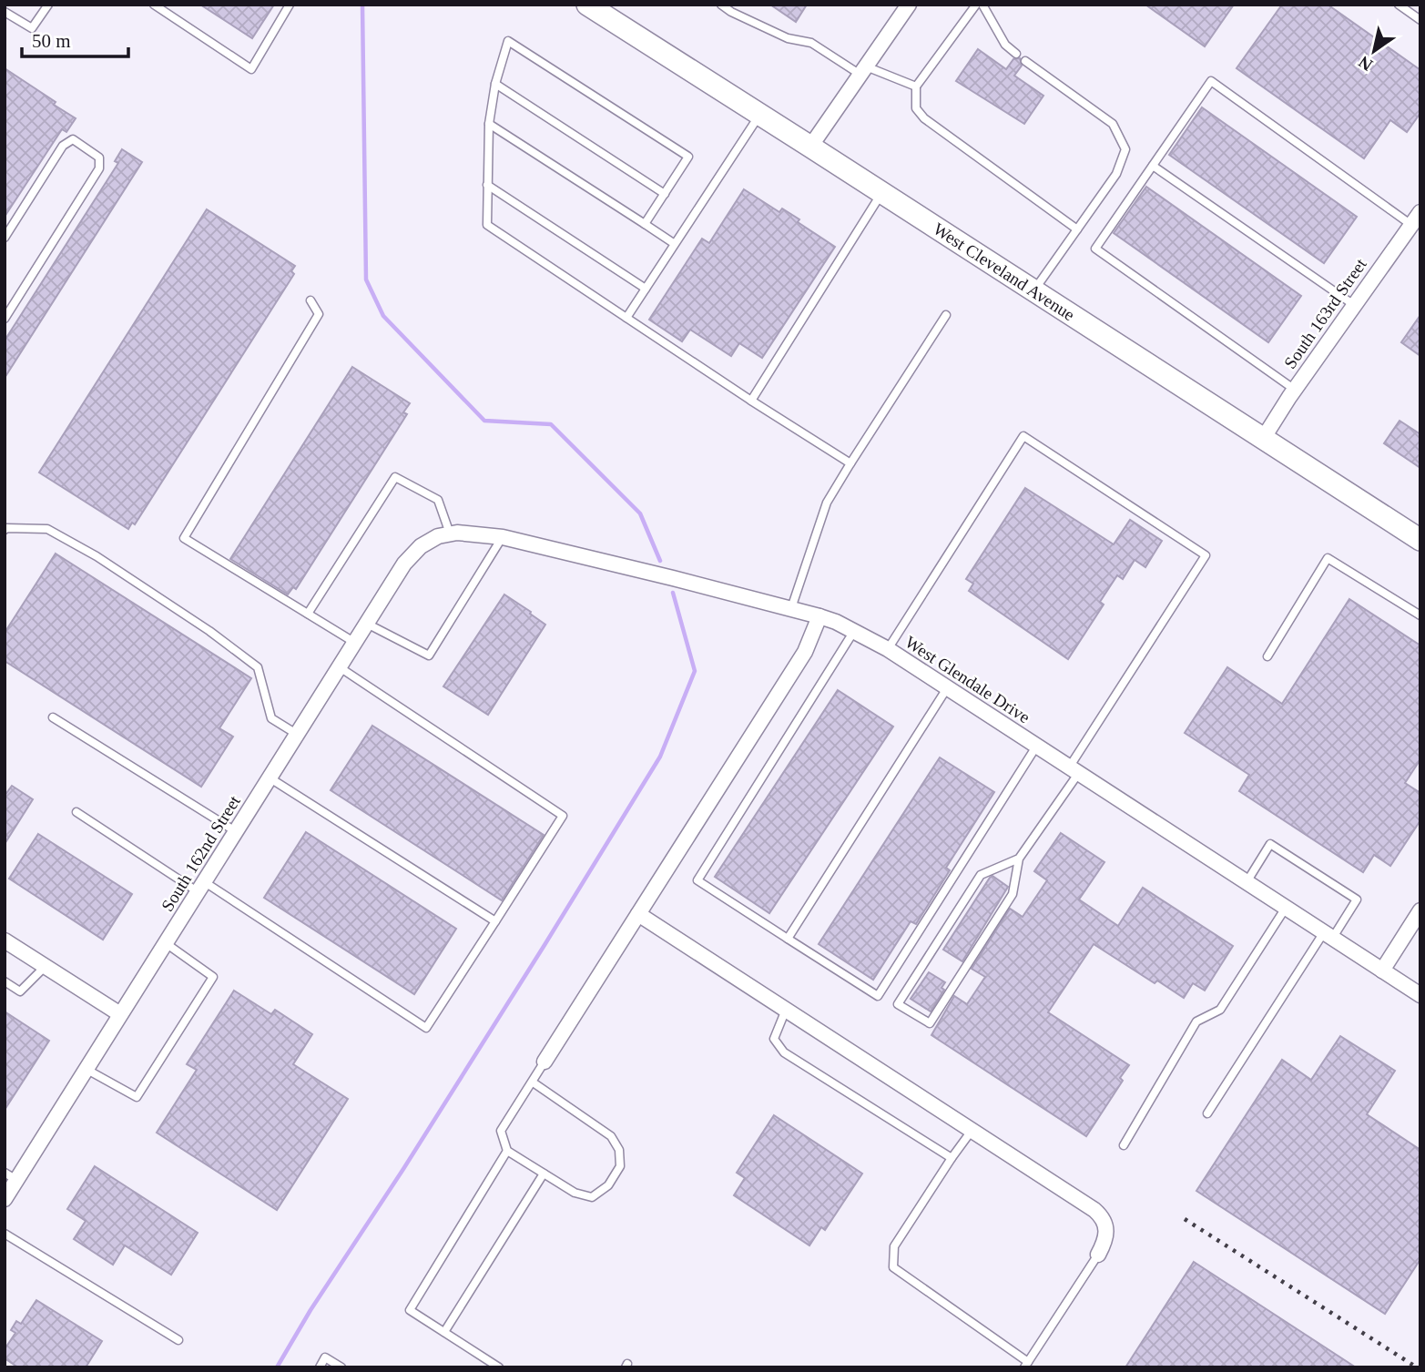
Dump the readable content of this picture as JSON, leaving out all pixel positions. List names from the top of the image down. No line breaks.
{"streets":{"main road":["West Cleveland Avenue"],"street":["South 163rd Street","West Glendale Drive","South 162nd Street"]},"crossings":[["West Cleveland Avenue","South 163rd Street"],["West Glendale Drive","South 162nd Street"]],"scale_bar":"50 m","north":"bottom left"}
